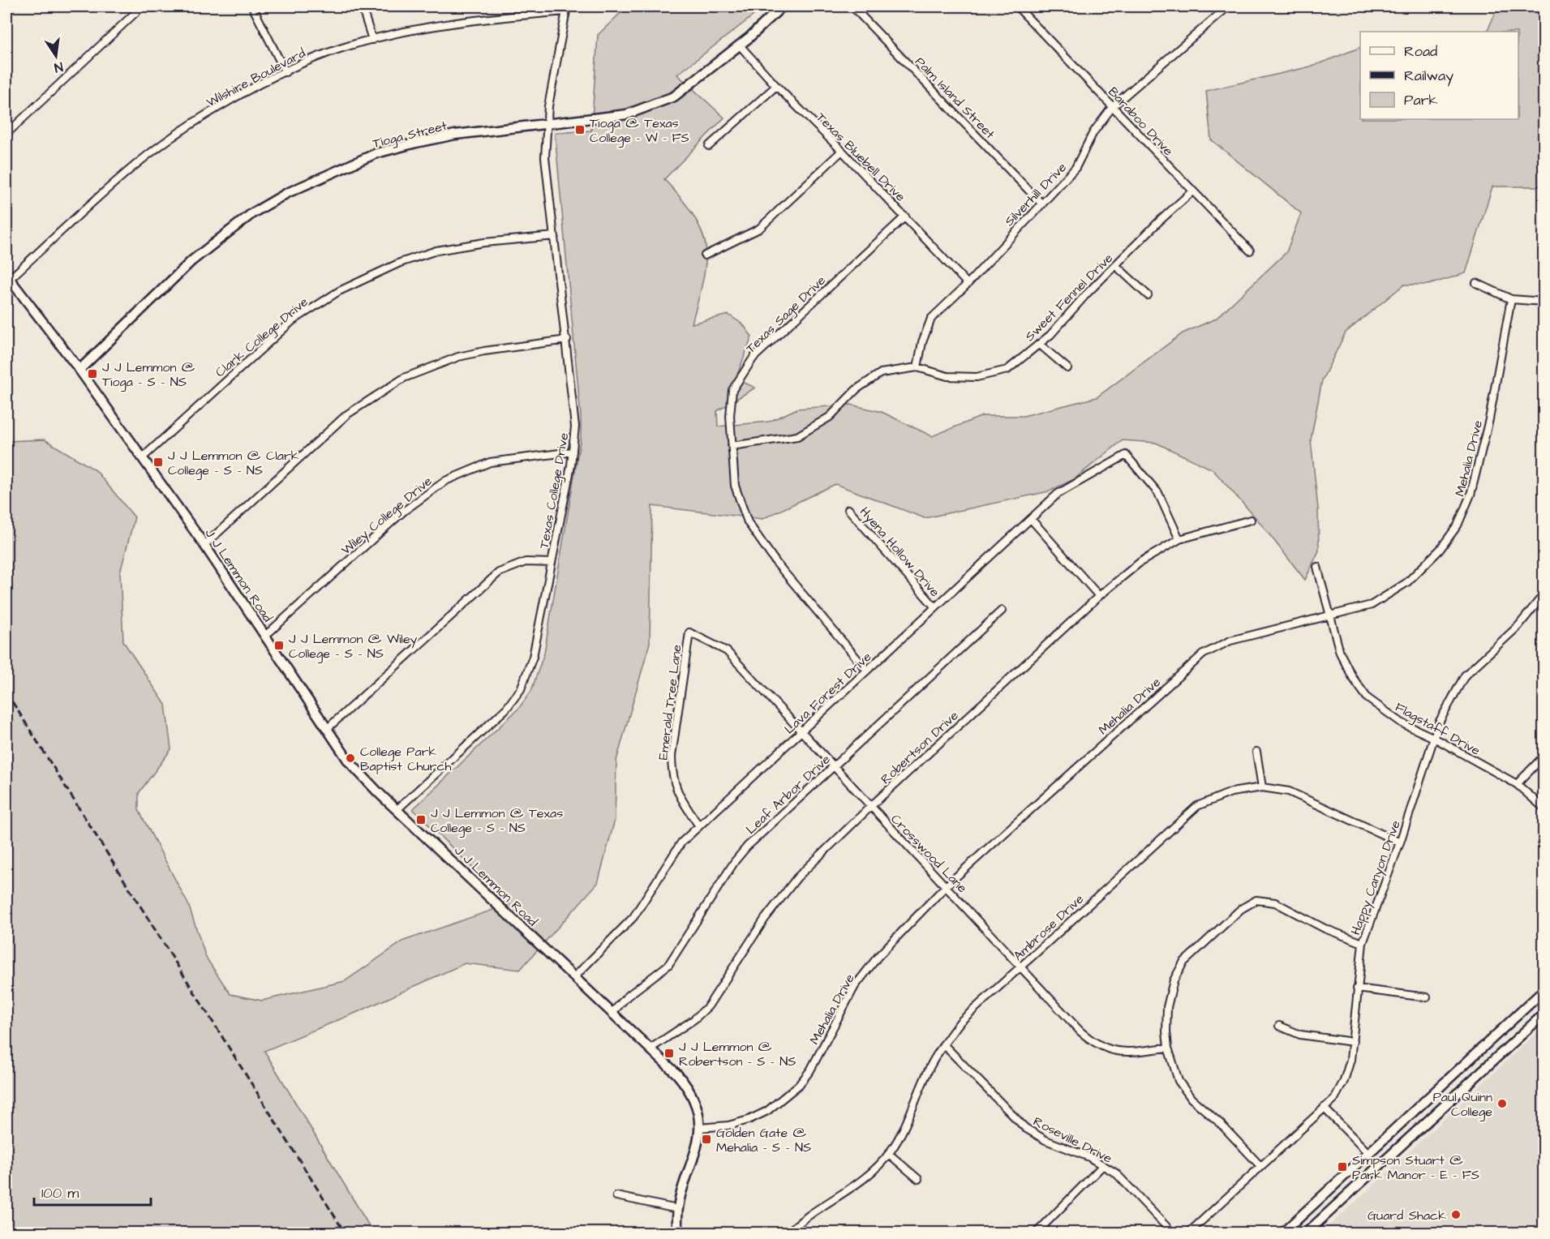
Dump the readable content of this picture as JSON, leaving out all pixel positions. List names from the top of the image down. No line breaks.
{"streets":{"street":["Wilshire Boulevard","Palm Island Street","Baraboo Drive","Tioga Street","Texas Bluebell Drive","Silverhill Drive","Sweet Fennel Drive","Texas Sage Drive","Clark College Drive","Mehalia Drive","Texas College Drive","Wiley College Drive","Hyena Hollow Drive","J J Lemmon Road","Lava Forest Drive","Emerald Tree Lane","Flagstaff Drive","Robertson Drive","Leaf Arbor Drive","Crosswood Lane","Happy Canyon Drive","Ambrose Drive","Roseville Drive"]},"crossings":[["Wilshire Boulevard","Texas College Drive"],["Wilshire Boulevard","J J Lemmon Road"],["Palm Island Street","Silverhill Drive"],["Baraboo Drive","Silverhill Drive"],["Baraboo Drive","Sweet Fennel Drive"],["Tioga Street","Texas Bluebell Drive"],["Tioga Street","Texas College Drive"],["Tioga Street","J J Lemmon Road"],["Texas Bluebell Drive","Silverhill Drive"],["Texas Bluebell Drive","Texas Sage Drive"],["Silverhill Drive","Sweet Fennel Drive"],["Sweet Fennel Drive","Texas Sage Drive"],["Texas Sage Drive","Lava Forest Drive"],["Clark College Drive","Texas College Drive"],["Clark College Drive","J J Lemmon Road"],["Mehalia Drive","J J Lemmon Road"],["Mehalia Drive","Flagstaff Drive"],["Mehalia Drive","Crosswood Lane"],["Texas College Drive","Wiley College Drive"],["Texas College Drive","J J Lemmon Road"],["Wiley College Drive","J J Lemmon Road"],["Hyena Hollow Drive","Lava Forest Drive"],["J J Lemmon Road","Lava Forest Drive"],["J J Lemmon Road","Robertson Drive"],["J J Lemmon Road","Leaf Arbor Drive"],["Lava Forest Drive","Emerald Tree Lane"],["Lava Forest Drive","Robertson Drive"],["Lava Forest Drive","Crosswood Lane"],["Emerald Tree Lane","Crosswood Lane"],["Flagstaff Drive","Happy Canyon Drive"],["Robertson Drive","Crosswood Lane"],["Leaf Arbor Drive","Crosswood Lane"],["Crosswood Lane","Ambrose Drive"],["Happy Canyon Drive","Ambrose Drive"],["Ambrose Drive","Roseville Drive"]],"places":{"transit":["Tioga @ Texas College - W - FS","J J Lemmon @ Tioga - S - NS","J J Lemmon @ Clark College - S - NS","J J Lemmon @ Wiley College - S - NS","J J Lemmon @ Texas College - S - NS","J J Lemmon @ Robertson - S - NS","Golden Gate @ Mehalia - S - NS","Simpson Stuart @ Park Manor - E - FS"],"other":["College Park Baptist Church","Paul Quinn College","Guard Shack"]},"legend":["Road","Railway","Park"],"scale_bar":"100 m","north":"bottom"}
